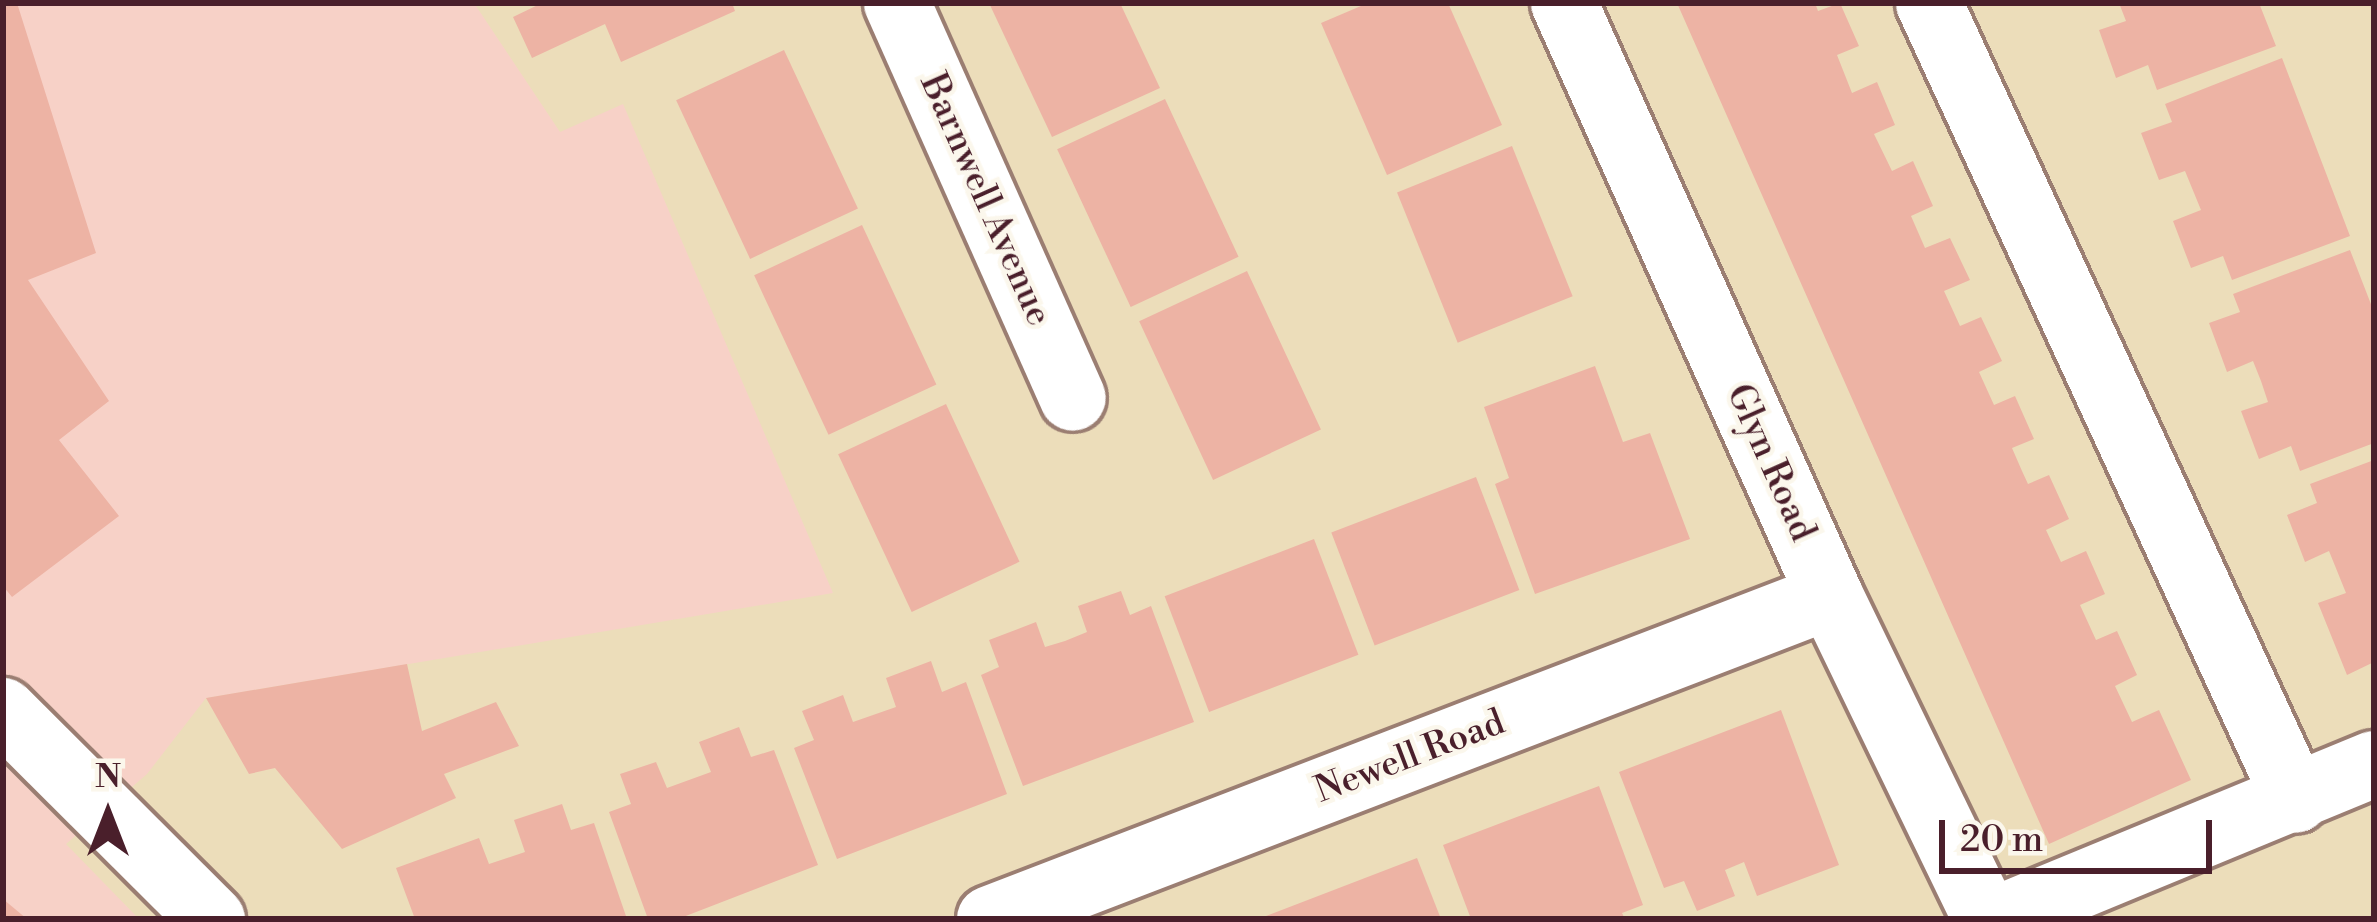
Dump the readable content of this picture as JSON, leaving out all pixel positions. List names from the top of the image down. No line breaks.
{"streets":{"street":["Barnwell Avenue","Glyn Road","Newell Road"]},"crossings":[["Glyn Road","Newell Road"]],"scale_bar":"20 m","north":"top"}
